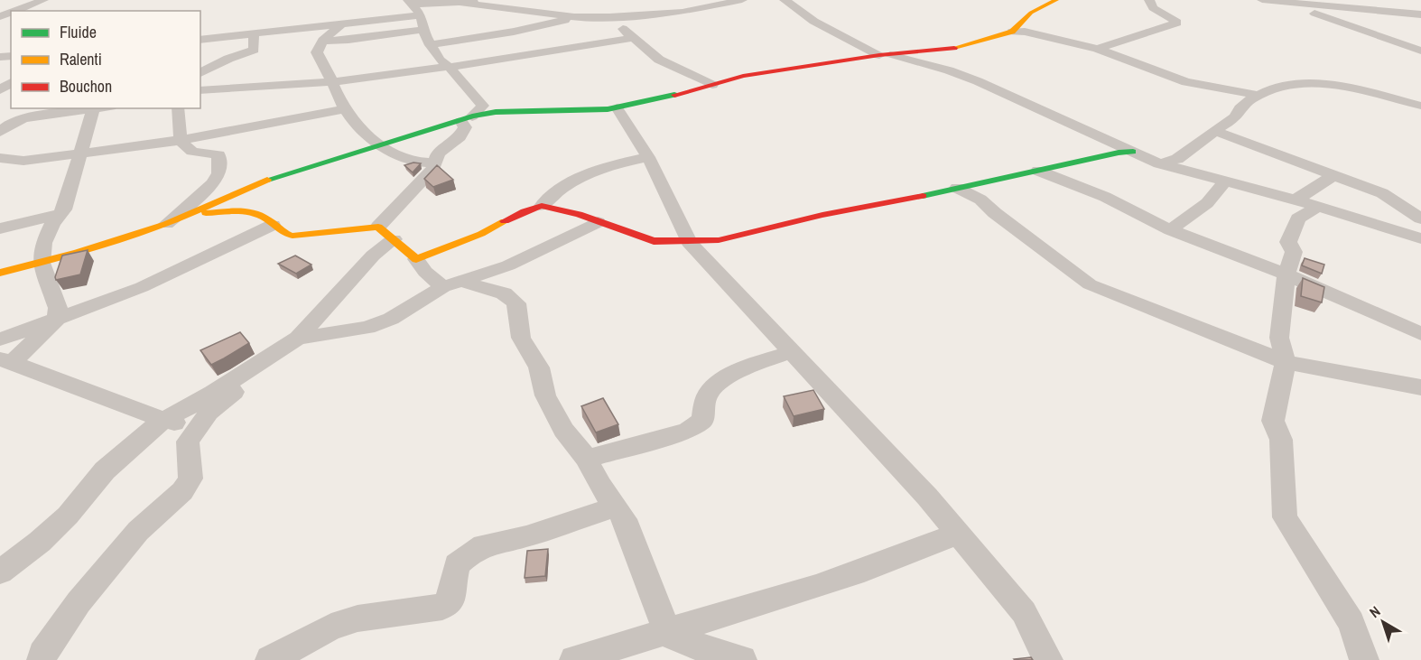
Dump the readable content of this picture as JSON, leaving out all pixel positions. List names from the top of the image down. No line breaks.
{"legend":["Fluide","Ralenti","Bouchon"],"north":"top left"}
